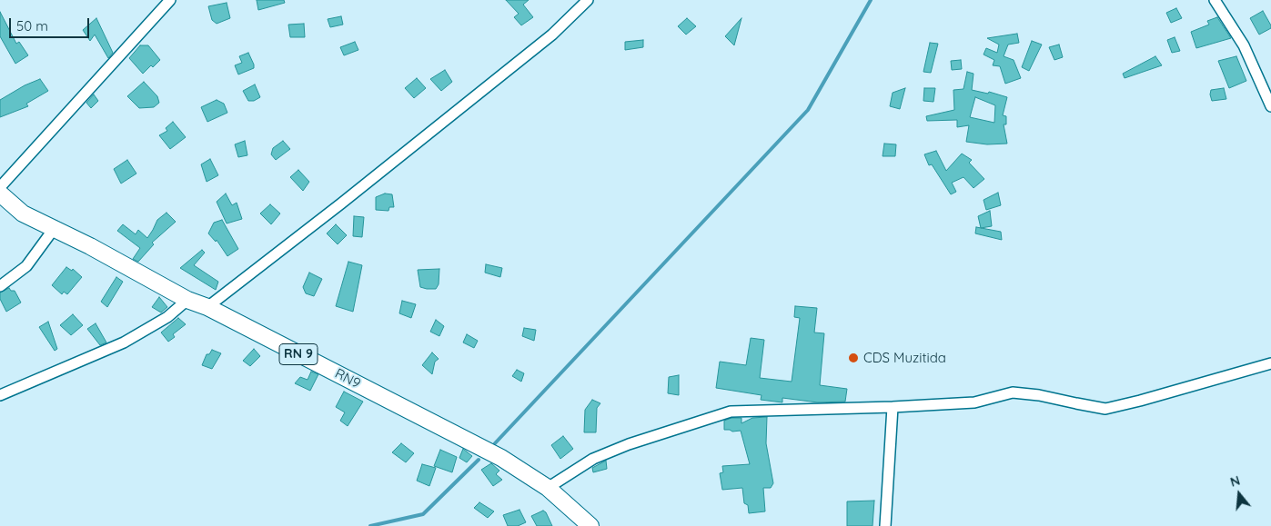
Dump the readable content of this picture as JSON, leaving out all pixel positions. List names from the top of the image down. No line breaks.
{"streets":{"main road":["RN 9","RN9"]},"places":["CDS Muzitida"],"scale_bar":"50 m","north":"top"}
